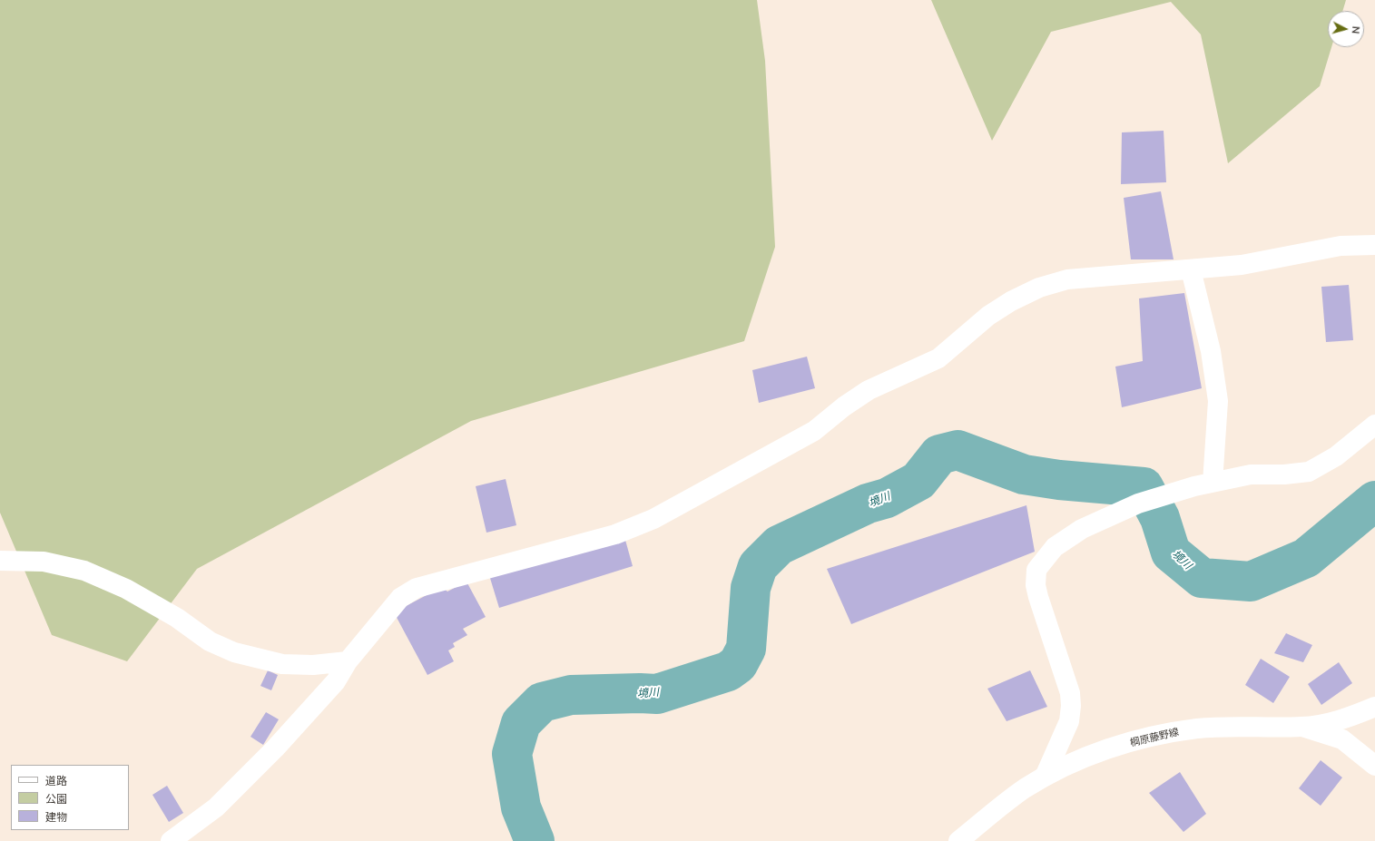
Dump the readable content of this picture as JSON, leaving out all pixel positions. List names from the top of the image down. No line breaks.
{"streets":{"street":["棡原藤野線"]},"water":["境川"],"legend":["道路","公園","建物"],"north":"right"}
